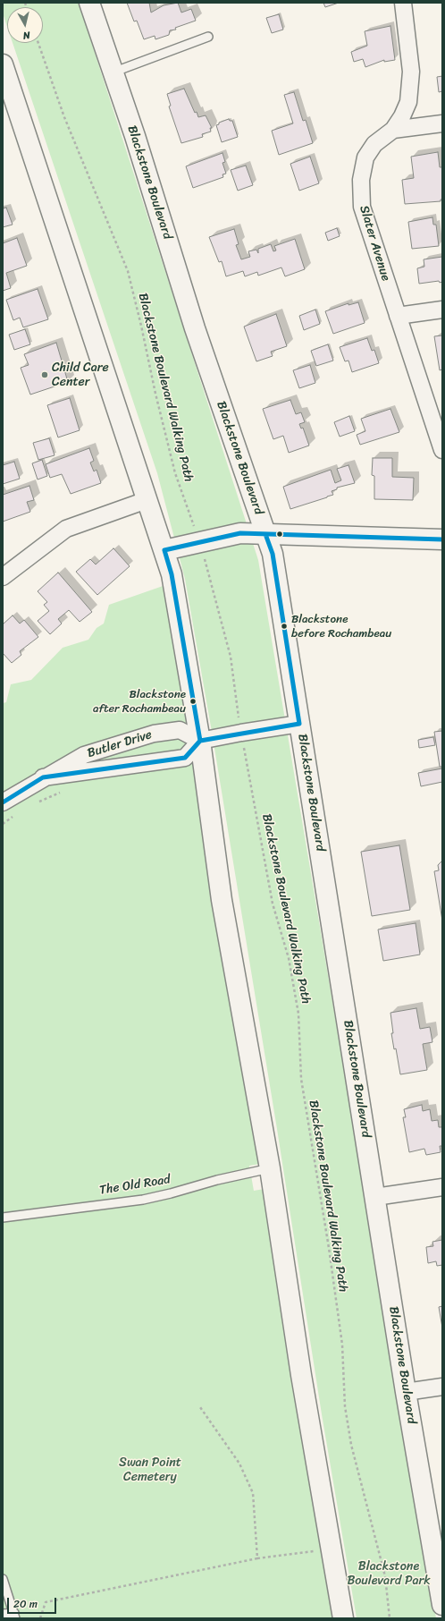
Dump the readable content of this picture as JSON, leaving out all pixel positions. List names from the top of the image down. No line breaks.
{"streets":{"main road":["Blackstone Boulevard"],"street":["Slater Avenue","Butler Drive"],"lane":["The Old Road"],"path":["Blackstone Boulevard Walking Path"]},"parks":["Swan Point Cemetery","Blackstone Boulevard Park"],"places":["Child Care Center","Blackstone before Rochambeau","Blackstone after Rochambeau"],"scale_bar":"20 m","north":"bottom"}
